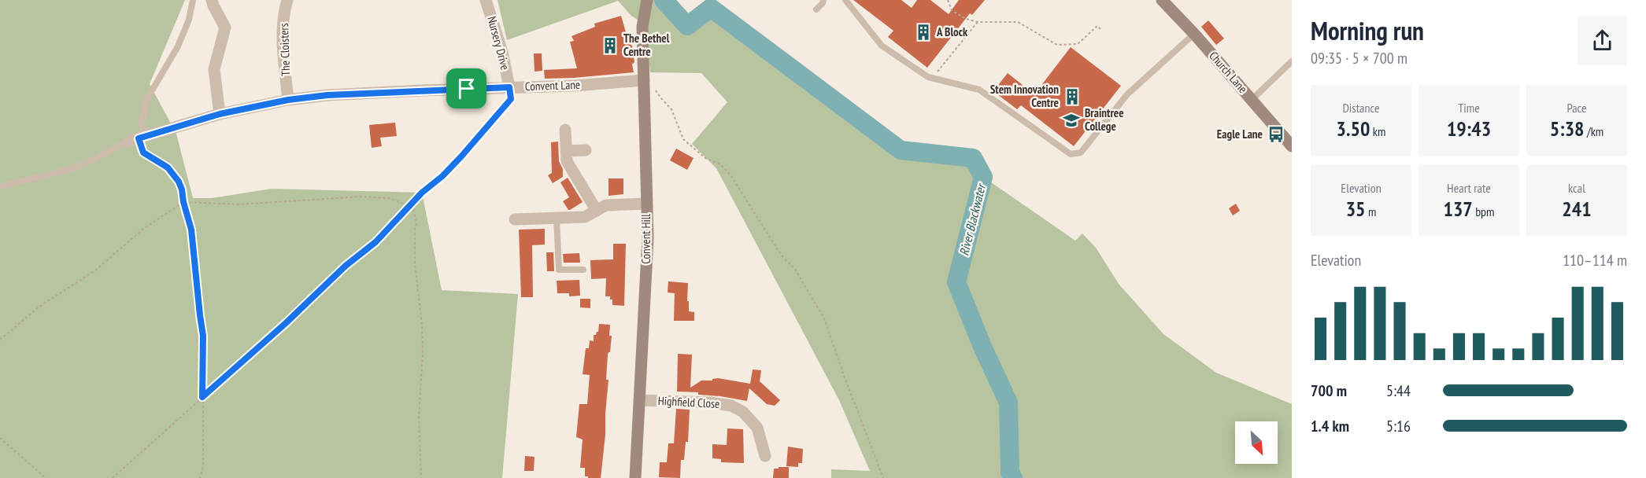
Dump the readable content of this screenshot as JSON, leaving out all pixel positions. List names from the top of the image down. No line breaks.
{"streets":{"main road":["Church Lane","Convent Hill"],"street":["Nursery Drive","The Cloisters","Convent Lane","Highfield Close"]},"crossings":[["Nursery Drive","Convent Lane"],["The Cloisters","Convent Lane"],["Convent Lane","Convent Hill"],["Convent Hill","Highfield Close"]],"water":["River Blackwater"],"places":{"building":["A Block","The Bethel Centre","Stem Innovation Centre"],"school or university":["Braintree College"],"bus stop":["Eagle Lane"]},"north":"bottom right","page":{"heading":["Morning run","09:35 · 5 × 700 m"],"stats":[["Distance","3.50 km"],["Time","19:43"],["Pace","5:38 /km"],["Elevation","35 m"],["Heart rate","137 bpm"],["kcal","241"]],"chart":["Elevation","110–114 m"],"list":[{"name":"700 m","note":"5:44"},{"name":"1.4 km","note":"5:16"}]}}
